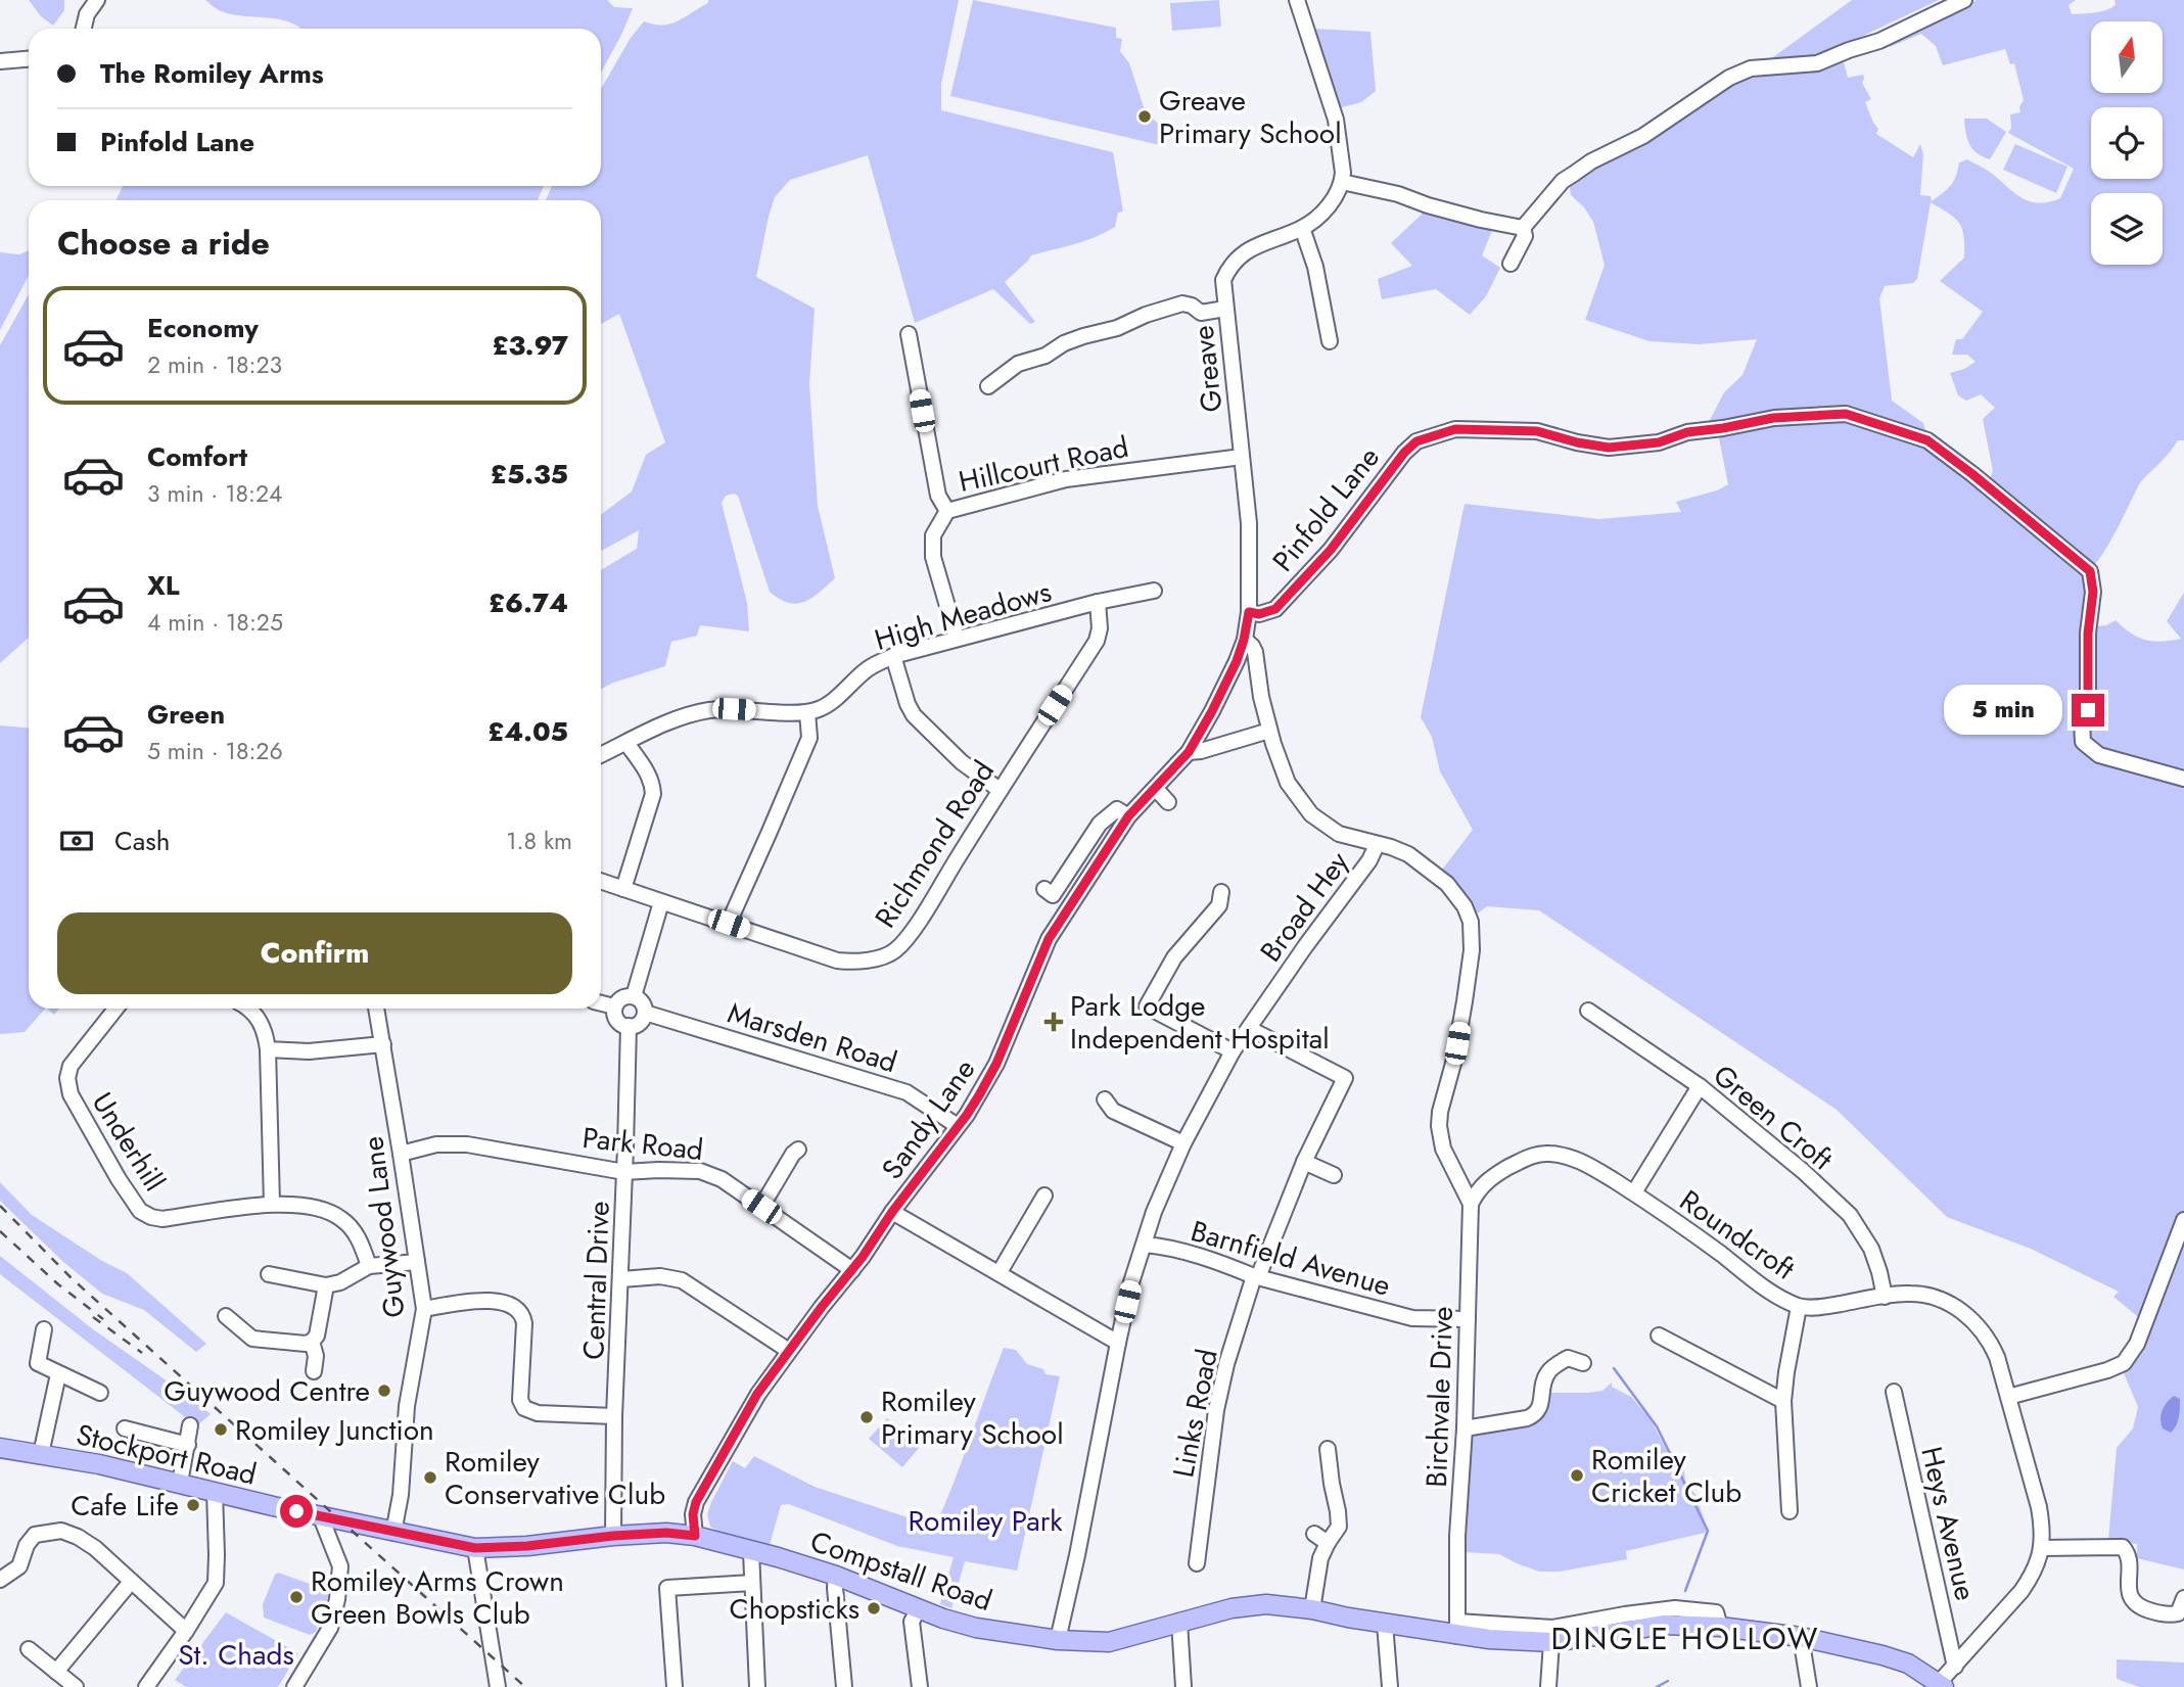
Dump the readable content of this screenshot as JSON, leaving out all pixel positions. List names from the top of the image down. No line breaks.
{"streets":{"main road":["Stockport Road","Compstall Road"],"street":["Greave","Hillcourt Road","Pinfold Lane","High Meadows","Richmond Road","Broad Hey","Marsden Road","Green Croft","Sandy Lane","Underhill","Park Road","Guywood Lane","Roundcroft","Barnfield Avenue","Central Drive","Birchvale Drive","Links Road","Heys Avenue"]},"crossings":[["Greave","Hillcourt Road"],["Greave","Pinfold Lane"],["Greave","Sandy Lane"],["Hillcourt Road","High Meadows"],["Pinfold Lane","Sandy Lane"],["High Meadows","Richmond Road"],["Broad Hey","Barnfield Avenue"],["Broad Hey","Birchvale Drive"],["Broad Hey","Links Road"],["Broad Hey","Compstall Road"],["Marsden Road","Sandy Lane"],["Marsden Road","Central Drive"],["Green Croft","Roundcroft"],["Sandy Lane","Park Road"],["Sandy Lane","Compstall Road"],["Park Road","Guywood Lane"],["Park Road","Central Drive"],["Guywood Lane","Compstall Road"],["Roundcroft","Birchvale Drive"],["Roundcroft","Heys Avenue"],["Roundcroft","Compstall Road"],["Barnfield Avenue","Birchvale Drive"],["Barnfield Avenue","Links Road"],["Central Drive","Compstall Road"],["Birchvale Drive","Compstall Road"],["Stockport Road","Compstall Road"]],"districts":["DINGLE HOLLOW"],"parks":["Romiley Park","St. Chads"],"places":{"other":["Greave Primary School","Guywood Centre","Romiley Primary School","Romiley Junction","Romiley Cricket Club","Romiley Conservative Club","Cafe Life","Romiley Arms Crown Green Bowls Club","Chopsticks"],"health":["Park Lodge Independent Hospital"]},"north":"top","page":{"banner":["The Romiley Arms","Pinfold Lane"],"heading":"Choose a ride","list":[{"name":"Economy","note":"2 min · 18:23","value":"£3.97"},{"name":"Comfort","note":"3 min · 18:24","value":"£5.35"},{"name":"XL","note":"4 min · 18:25","value":"£6.74"},{"name":"Green","note":"5 min · 18:26","value":"£4.05"}],"bubble":"5 min","pay":["Cash","1.8 km"],"buttons":"Confirm"}}
